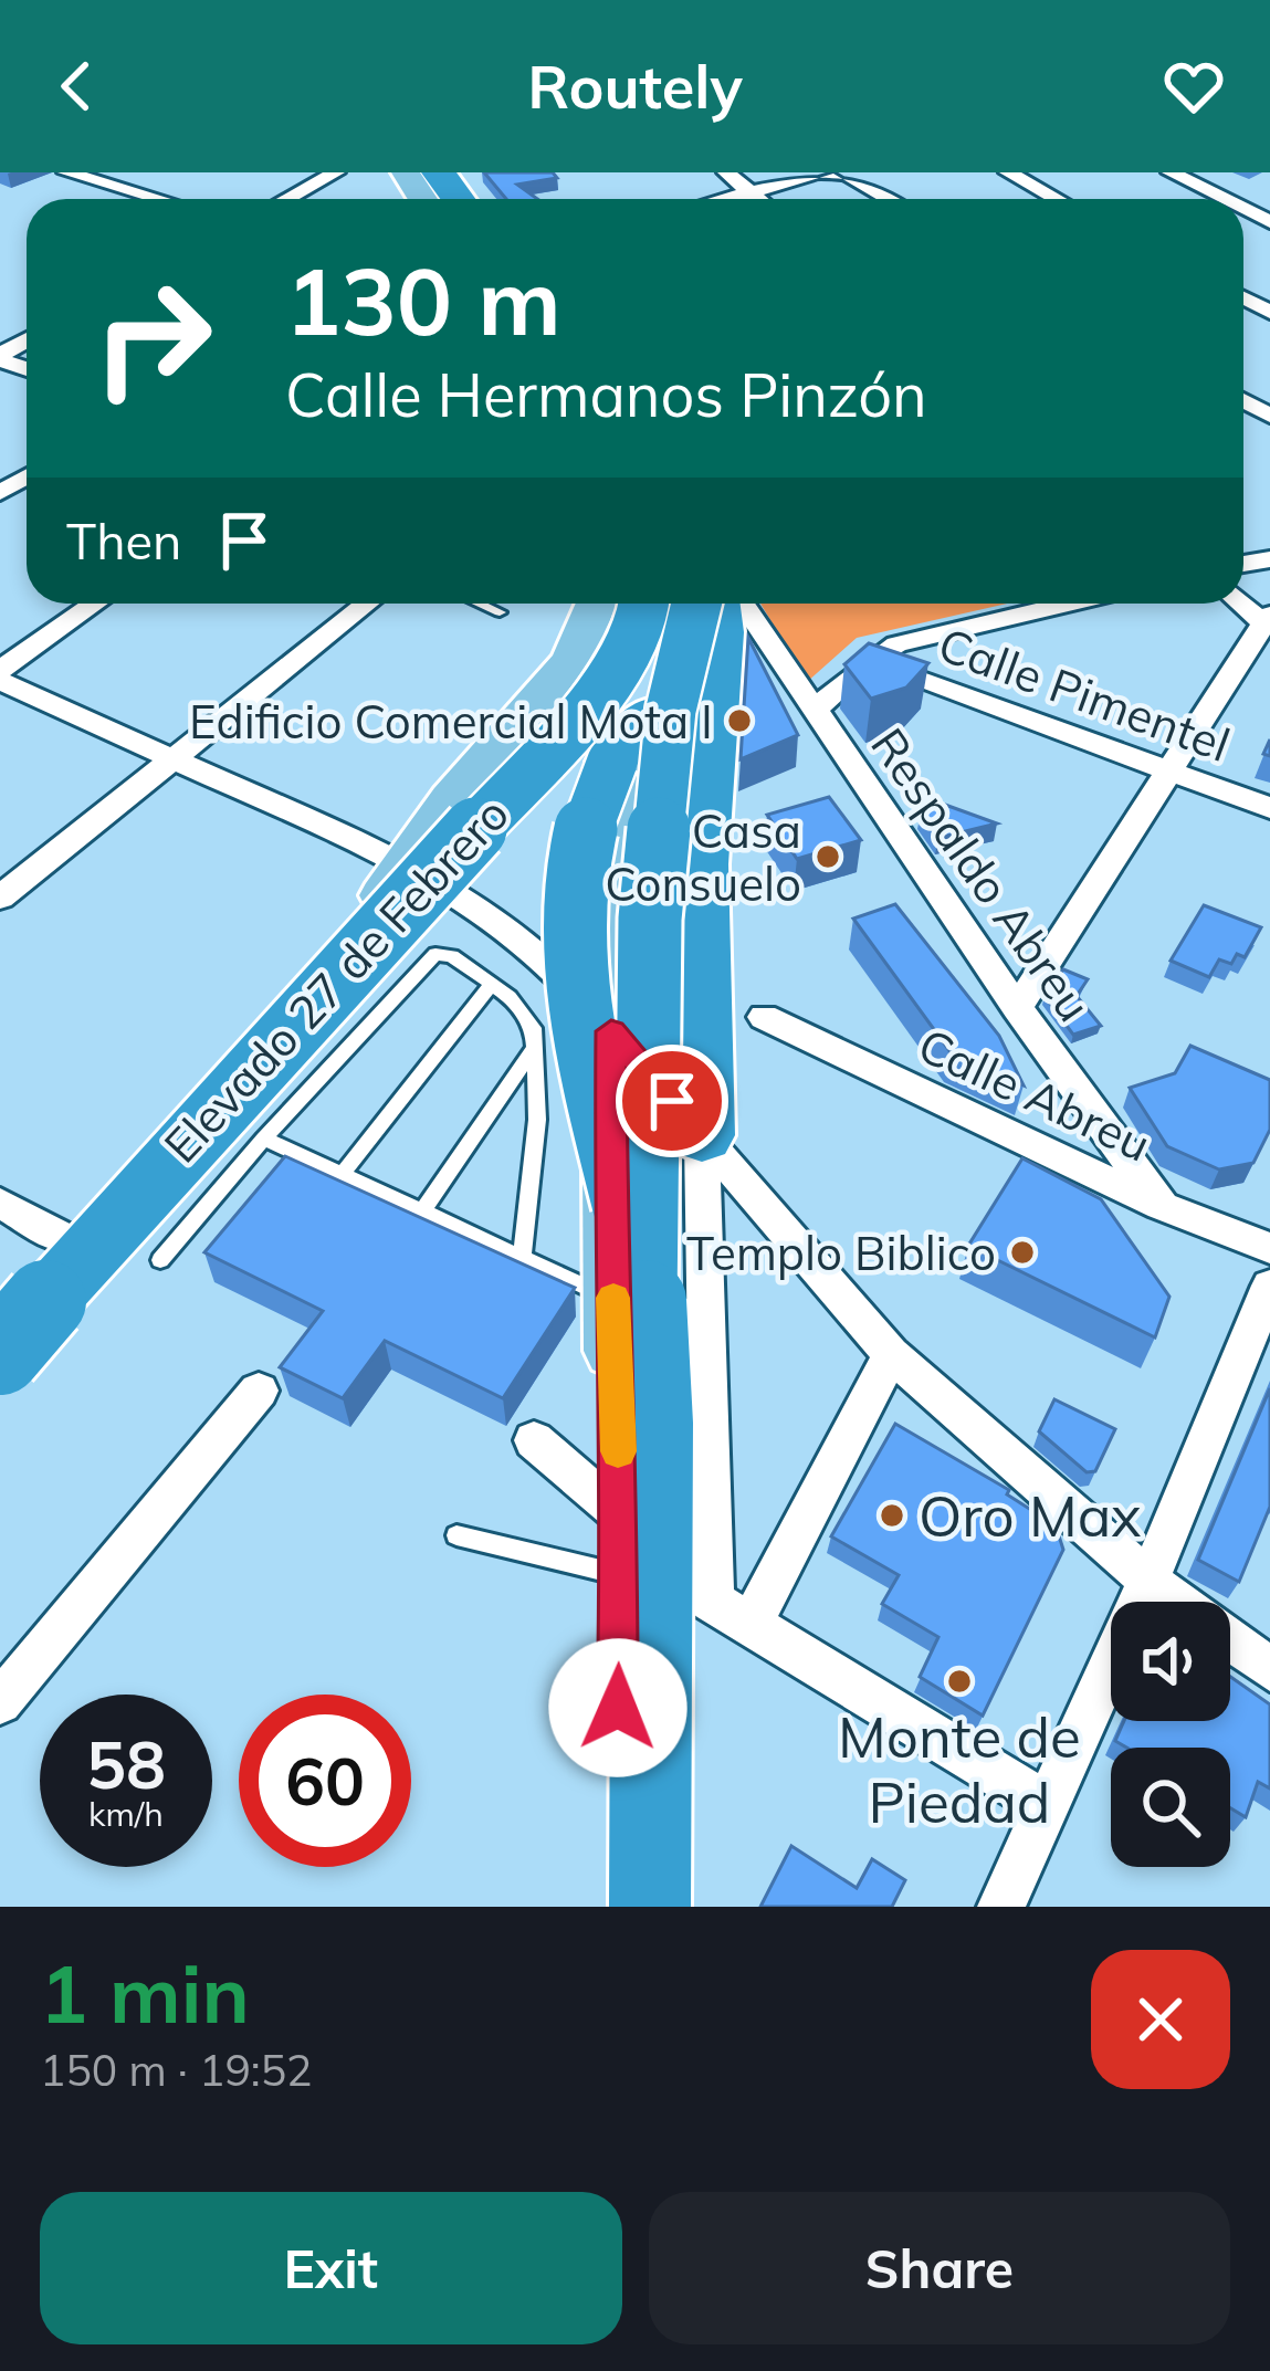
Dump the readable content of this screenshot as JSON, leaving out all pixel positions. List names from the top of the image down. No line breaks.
{"streets":{"highway":["Elevado 27 de Febrero"],"street":["Calle Pimentel","Respaldo Abreu","Calle Abreu"]},"crossings":[["Respaldo Abreu","Calle Abreu"]],"places":["Edificio Comercial Mota I","Casa Consuelo","Templo Biblico","Oro Max","Monte de Piedad"],"page":{"header":"Routely","turn":["130 m","Calle Hermanos Pinzón"],"then":"Then","speed":"58 km/h","limit":"60","heading":["1 min","150 m · 19:52"],"buttons":["Exit","Share"]}}
